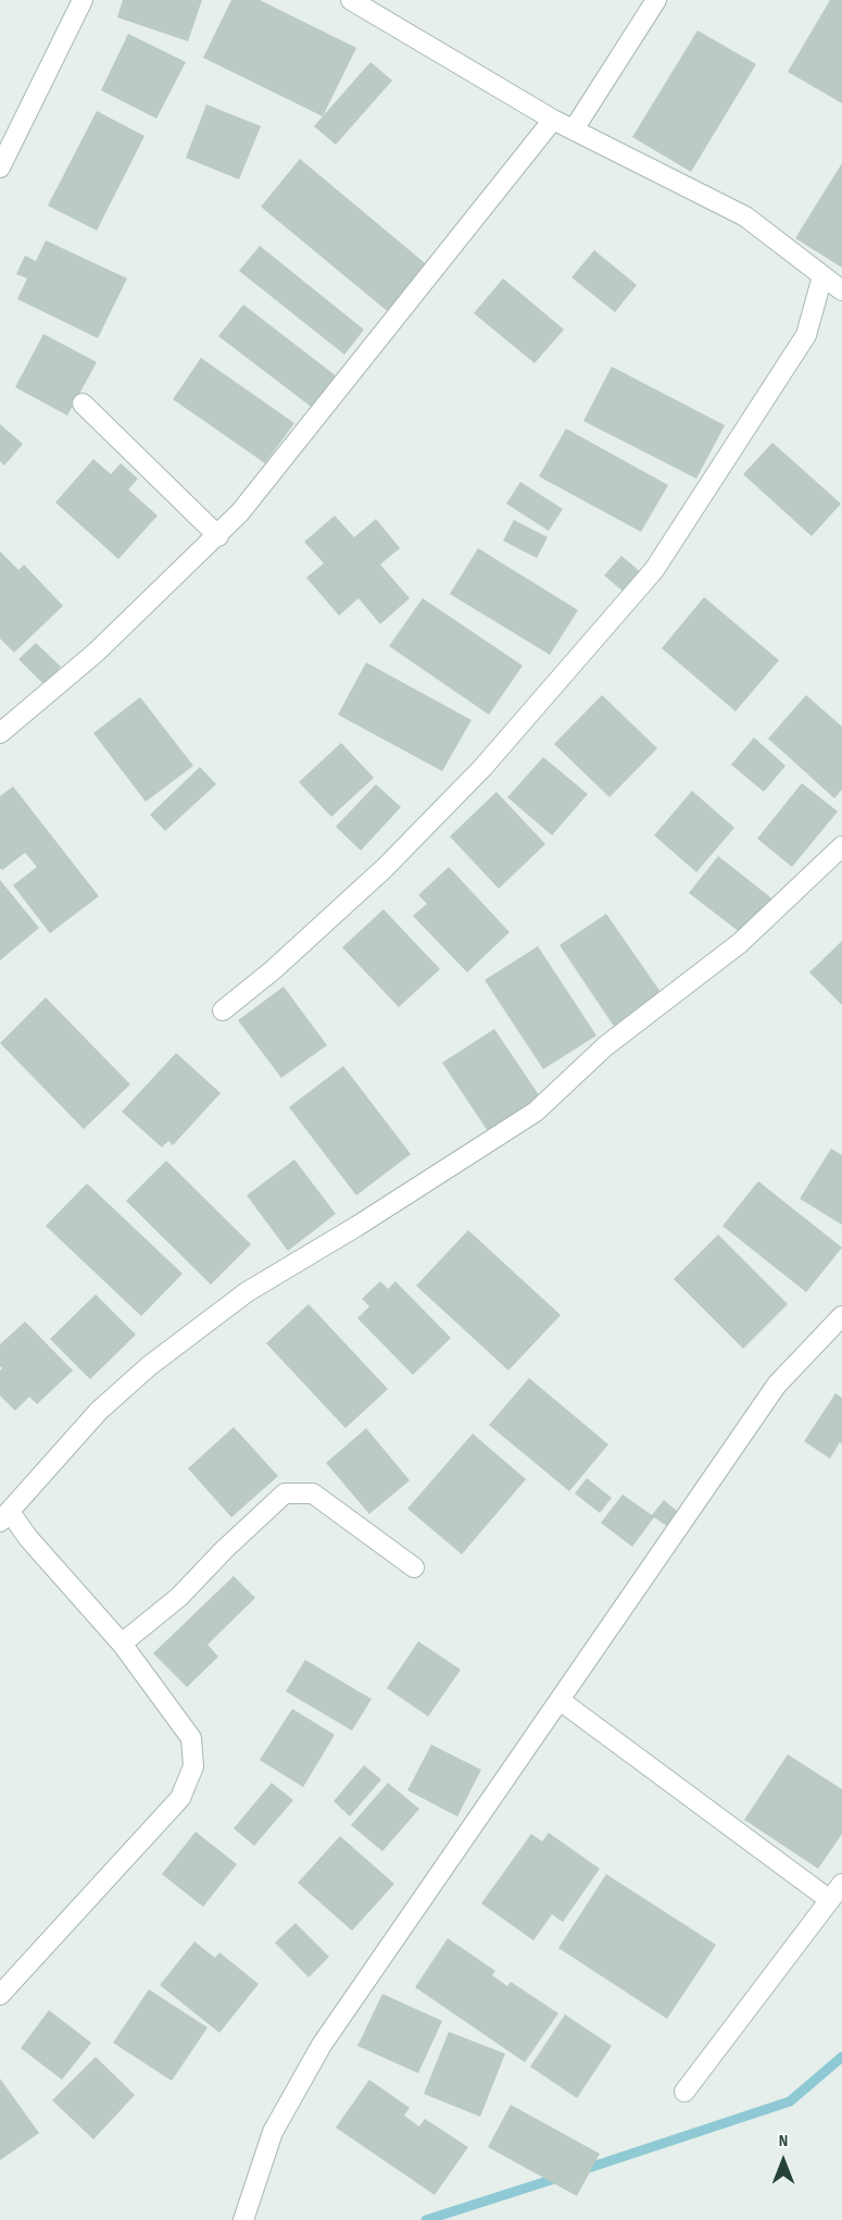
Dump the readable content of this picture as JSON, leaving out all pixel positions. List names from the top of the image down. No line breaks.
{"north":"top"}
